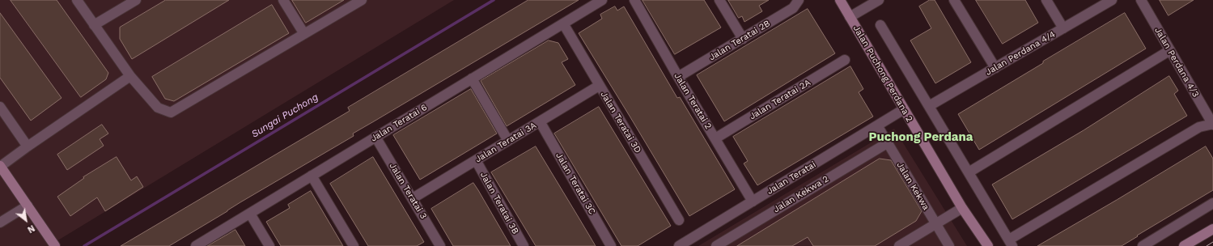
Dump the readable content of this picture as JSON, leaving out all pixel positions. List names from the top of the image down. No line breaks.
{"streets":{"street":["Jalan Teratai 2B","Jalan Perdana 4/4","Jalan Perdana 4/3","Jalan Puchong Perdana 2","Jalan Teratai 2A","Jalan Teratai 2","Jalan Teratai 3D","Jalan Teratai 6","Jalan Teratai 3A","Jalan Teratai","Jalan Teratai 3C","Jalan Kekwa","Jalan Teratai 3","Jalan Kekwa 2","Jalan Teratai 3B"]},"crossings":[["Jalan Teratai 2B","Jalan Teratai 2"],["Jalan Puchong Perdana 2","Jalan Teratai"],["Jalan Teratai 2A","Jalan Teratai 2"],["Jalan Teratai 2","Jalan Teratai"],["Jalan Teratai 3D","Jalan Teratai 6"],["Jalan Teratai 3D","Jalan Teratai 3A"],["Jalan Teratai 6","Jalan Teratai 3"],["Jalan Teratai 3A","Jalan Teratai 3C"],["Jalan Teratai 3A","Jalan Teratai 3"],["Jalan Teratai 3A","Jalan Teratai 3B"],["Jalan Teratai","Jalan Kekwa"],["Jalan Kekwa","Jalan Kekwa 2"]],"districts":["Puchong Perdana"],"water":["Sungai Puchong"],"north":"bottom right"}
